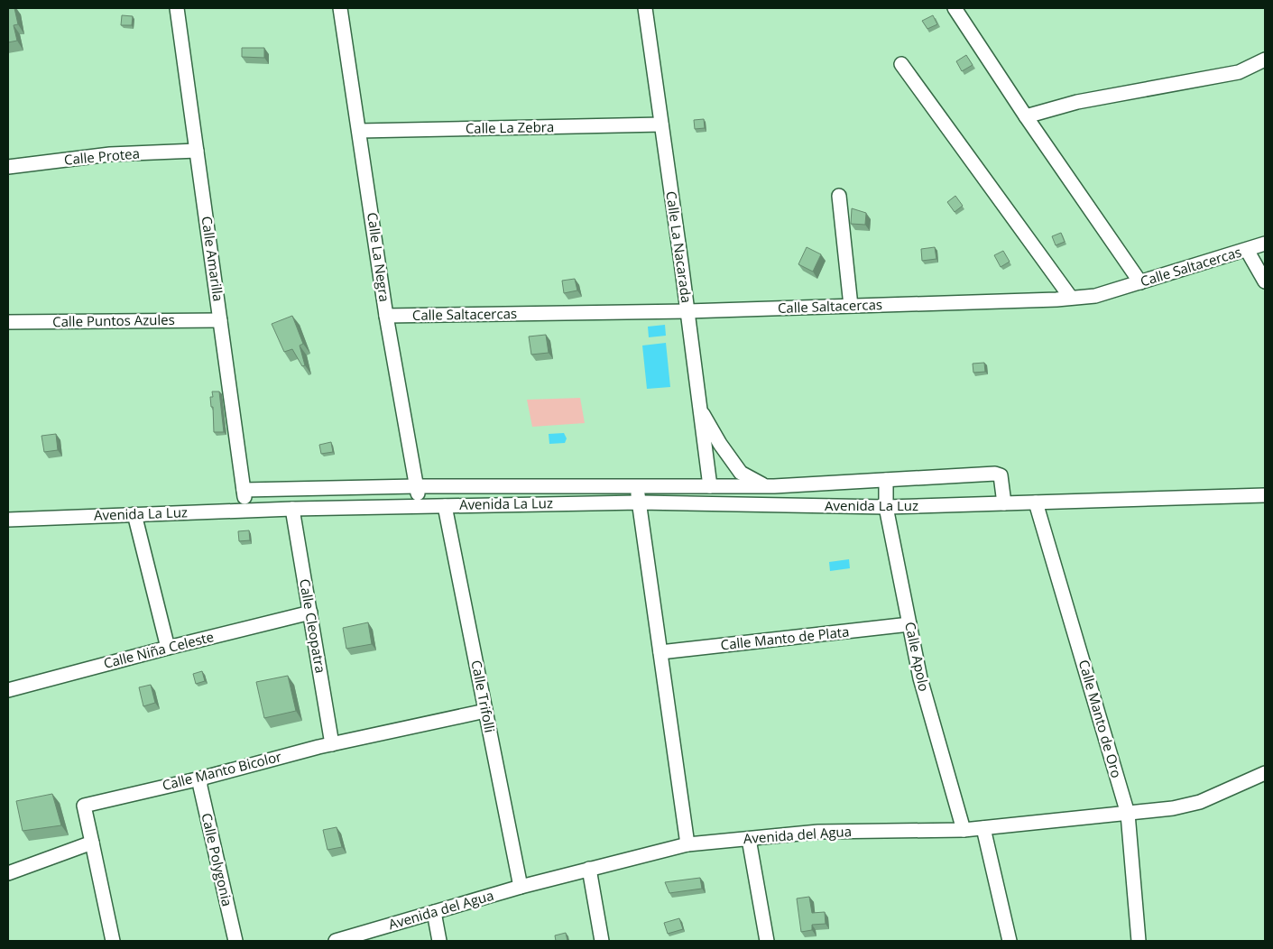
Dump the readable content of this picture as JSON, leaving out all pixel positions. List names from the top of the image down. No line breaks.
{"streets":{"street":["Calle La Zebra","Calle Protea","Calle La Nacarada","Calle La Negra","Calle Amarilla","Calle Saltacercas","Calle Puntos Azules","Avenida La Luz","Calle Cleopatra","Calle Manto de Plata","Calle Niña Celeste","Calle Apolo","Calle Trifolli","Calle Manto de Oro","Calle Manto Bicolor","Avenida del Agua","Calle Polygonia"]},"crossings":[["Calle La Zebra","Calle La Nacarada"],["Calle La Zebra","Calle La Negra"],["Calle Protea","Calle Amarilla"],["Calle La Nacarada","Calle Saltacercas"],["Calle La Nacarada","Avenida La Luz"],["Calle La Negra","Calle Saltacercas"],["Calle La Negra","Avenida La Luz"],["Calle Amarilla","Calle Puntos Azules"],["Calle Amarilla","Avenida La Luz"],["Avenida La Luz","Calle Cleopatra"],["Avenida La Luz","Calle Apolo"],["Avenida La Luz","Calle Trifolli"],["Avenida La Luz","Calle Manto de Oro"],["Calle Cleopatra","Calle Niña Celeste"],["Calle Cleopatra","Calle Manto Bicolor"],["Calle Manto de Plata","Calle Apolo"],["Calle Apolo","Avenida del Agua"],["Calle Trifolli","Calle Manto Bicolor"],["Calle Trifolli","Avenida del Agua"],["Calle Manto de Oro","Avenida del Agua"],["Calle Manto Bicolor","Calle Polygonia"]]}
